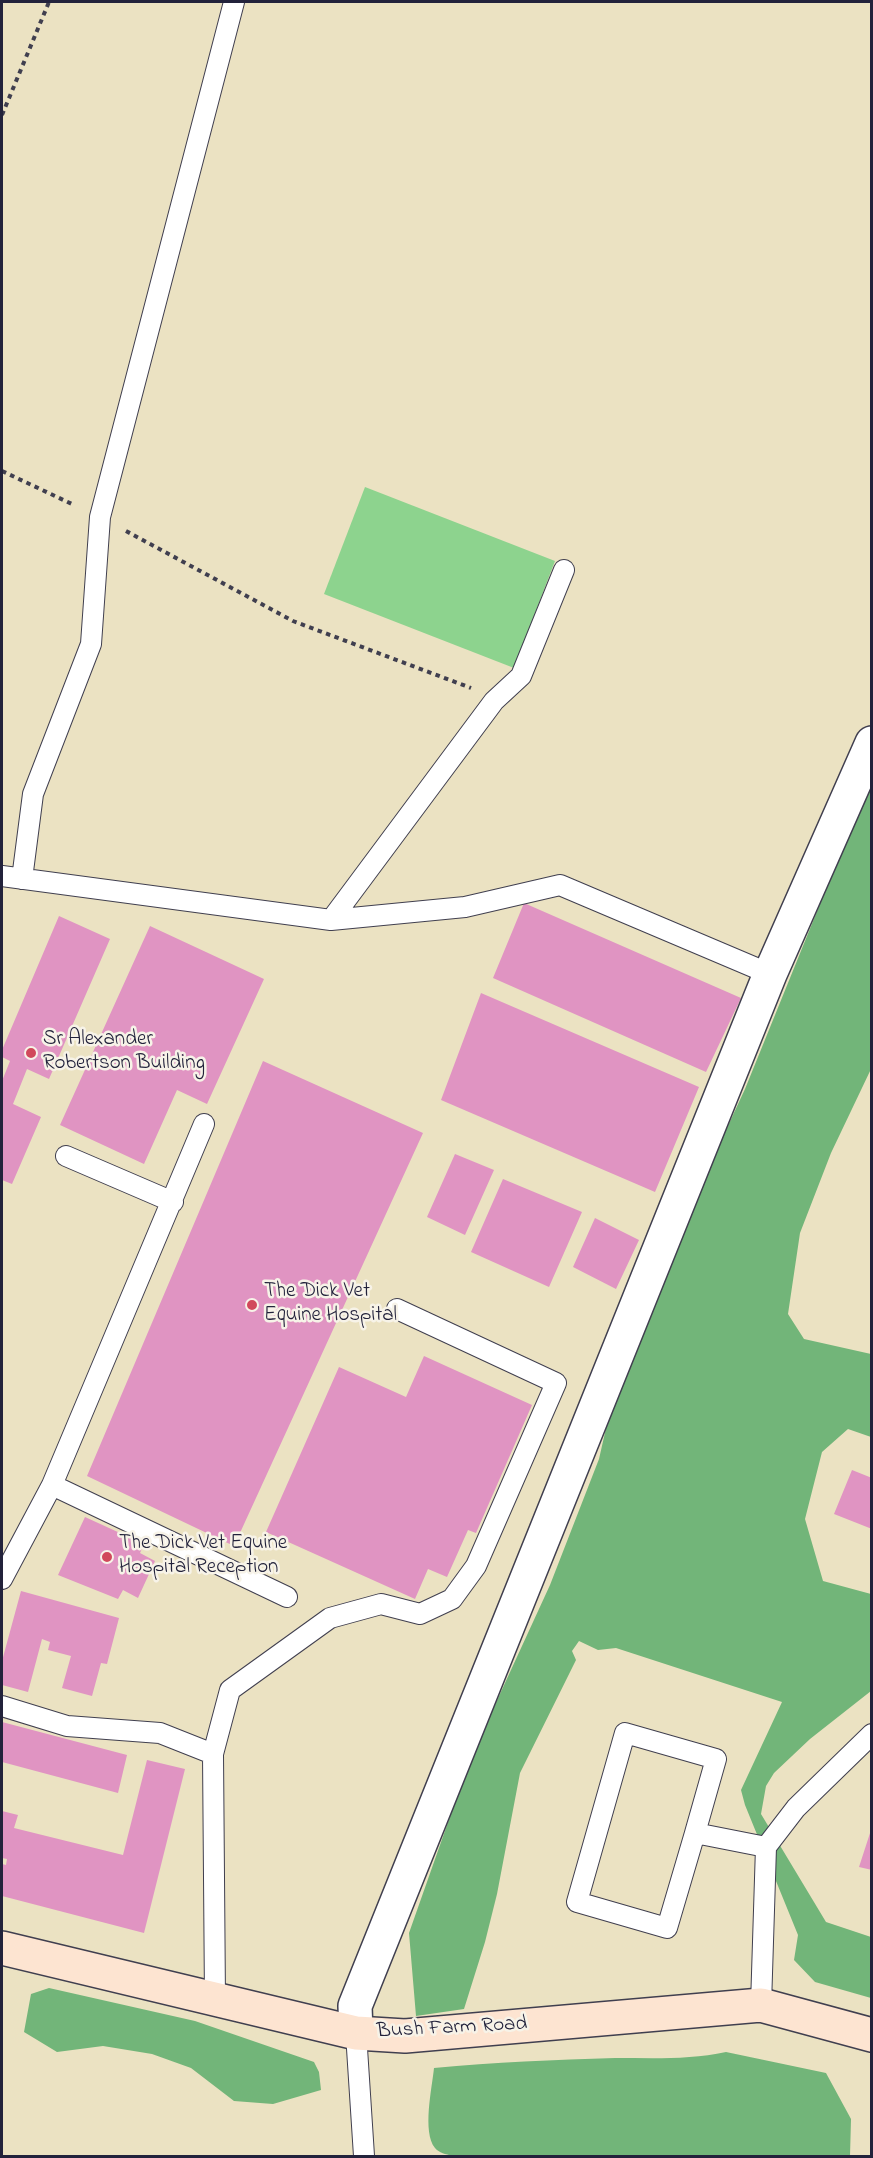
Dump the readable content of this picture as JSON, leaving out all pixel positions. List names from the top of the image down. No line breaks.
{"streets":{"street":["Bush Farm Road"]},"places":["Sr Alexander Robertson Building","The Dick Vet Equine Hospital","The Dick Vet Equine Hospital Reception"]}
